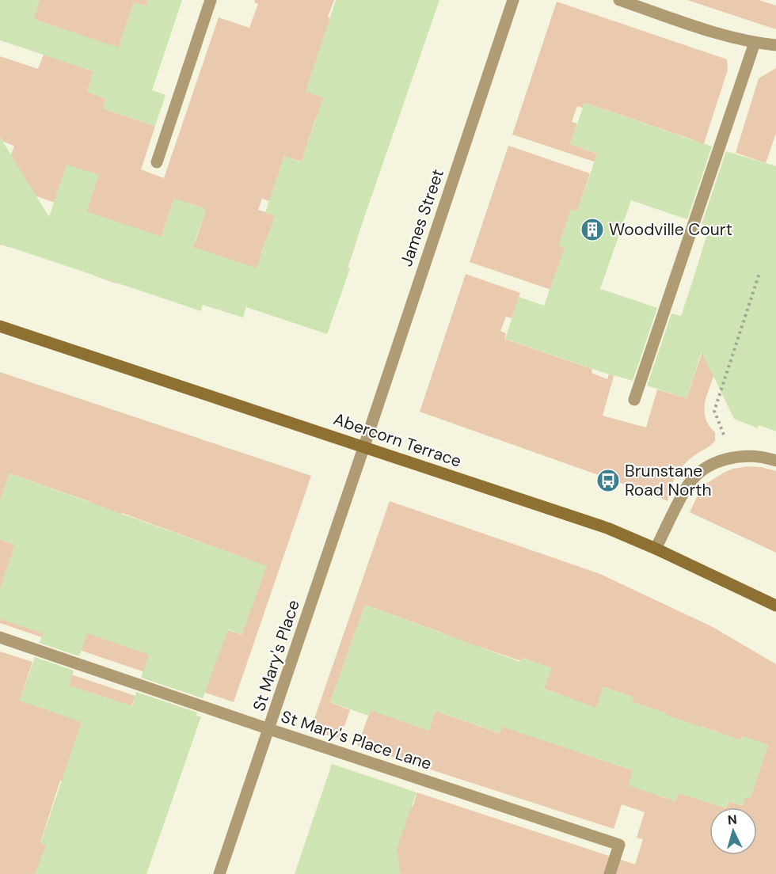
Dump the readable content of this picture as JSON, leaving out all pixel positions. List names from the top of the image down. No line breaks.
{"streets":{"main road":["Abercorn Terrace"],"street":["James Street","St Mary's Place","St Mary's Place Lane"]},"crossings":[["James Street","Abercorn Terrace"],["James Street","St Mary's Place"],["Abercorn Terrace","St Mary's Place"],["St Mary's Place","St Mary's Place Lane"]],"places":{"building":["Woodville Court"],"bus stop":["Brunstane Road North"]},"north":"top"}
